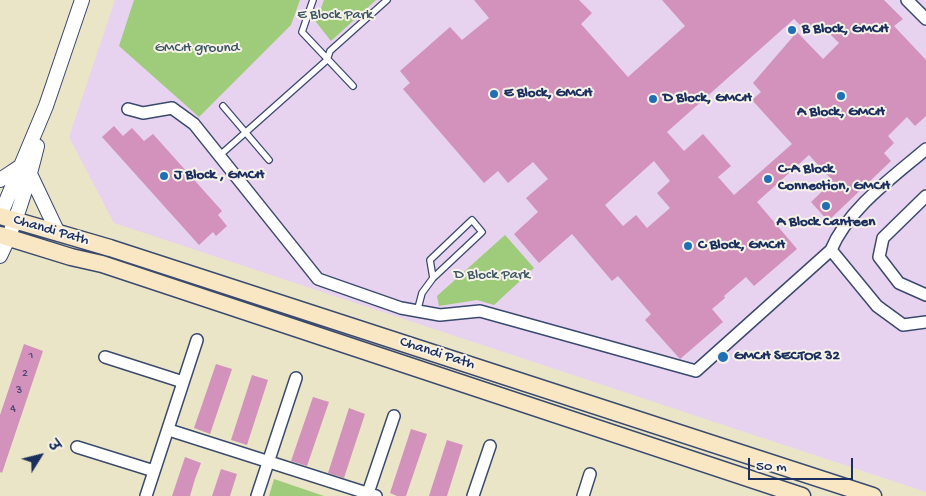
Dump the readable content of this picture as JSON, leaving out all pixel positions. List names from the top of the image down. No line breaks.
{"streets":{"main road":["Chandi Path"]},"parks":["E Block Park","GMCH ground","D Block Park"],"places":["B Block, GMCH","E Block, GMCH","A Block, GMCH","D Block, GMCH","J Block , GMCH","C-A Block Connection, GMCH","A Block Canteen","C Block, GMCH","GMCH SECTOR 32"],"house_numbers":["1","2","3","4"],"scale_bar":"50 m","north":"top right"}
